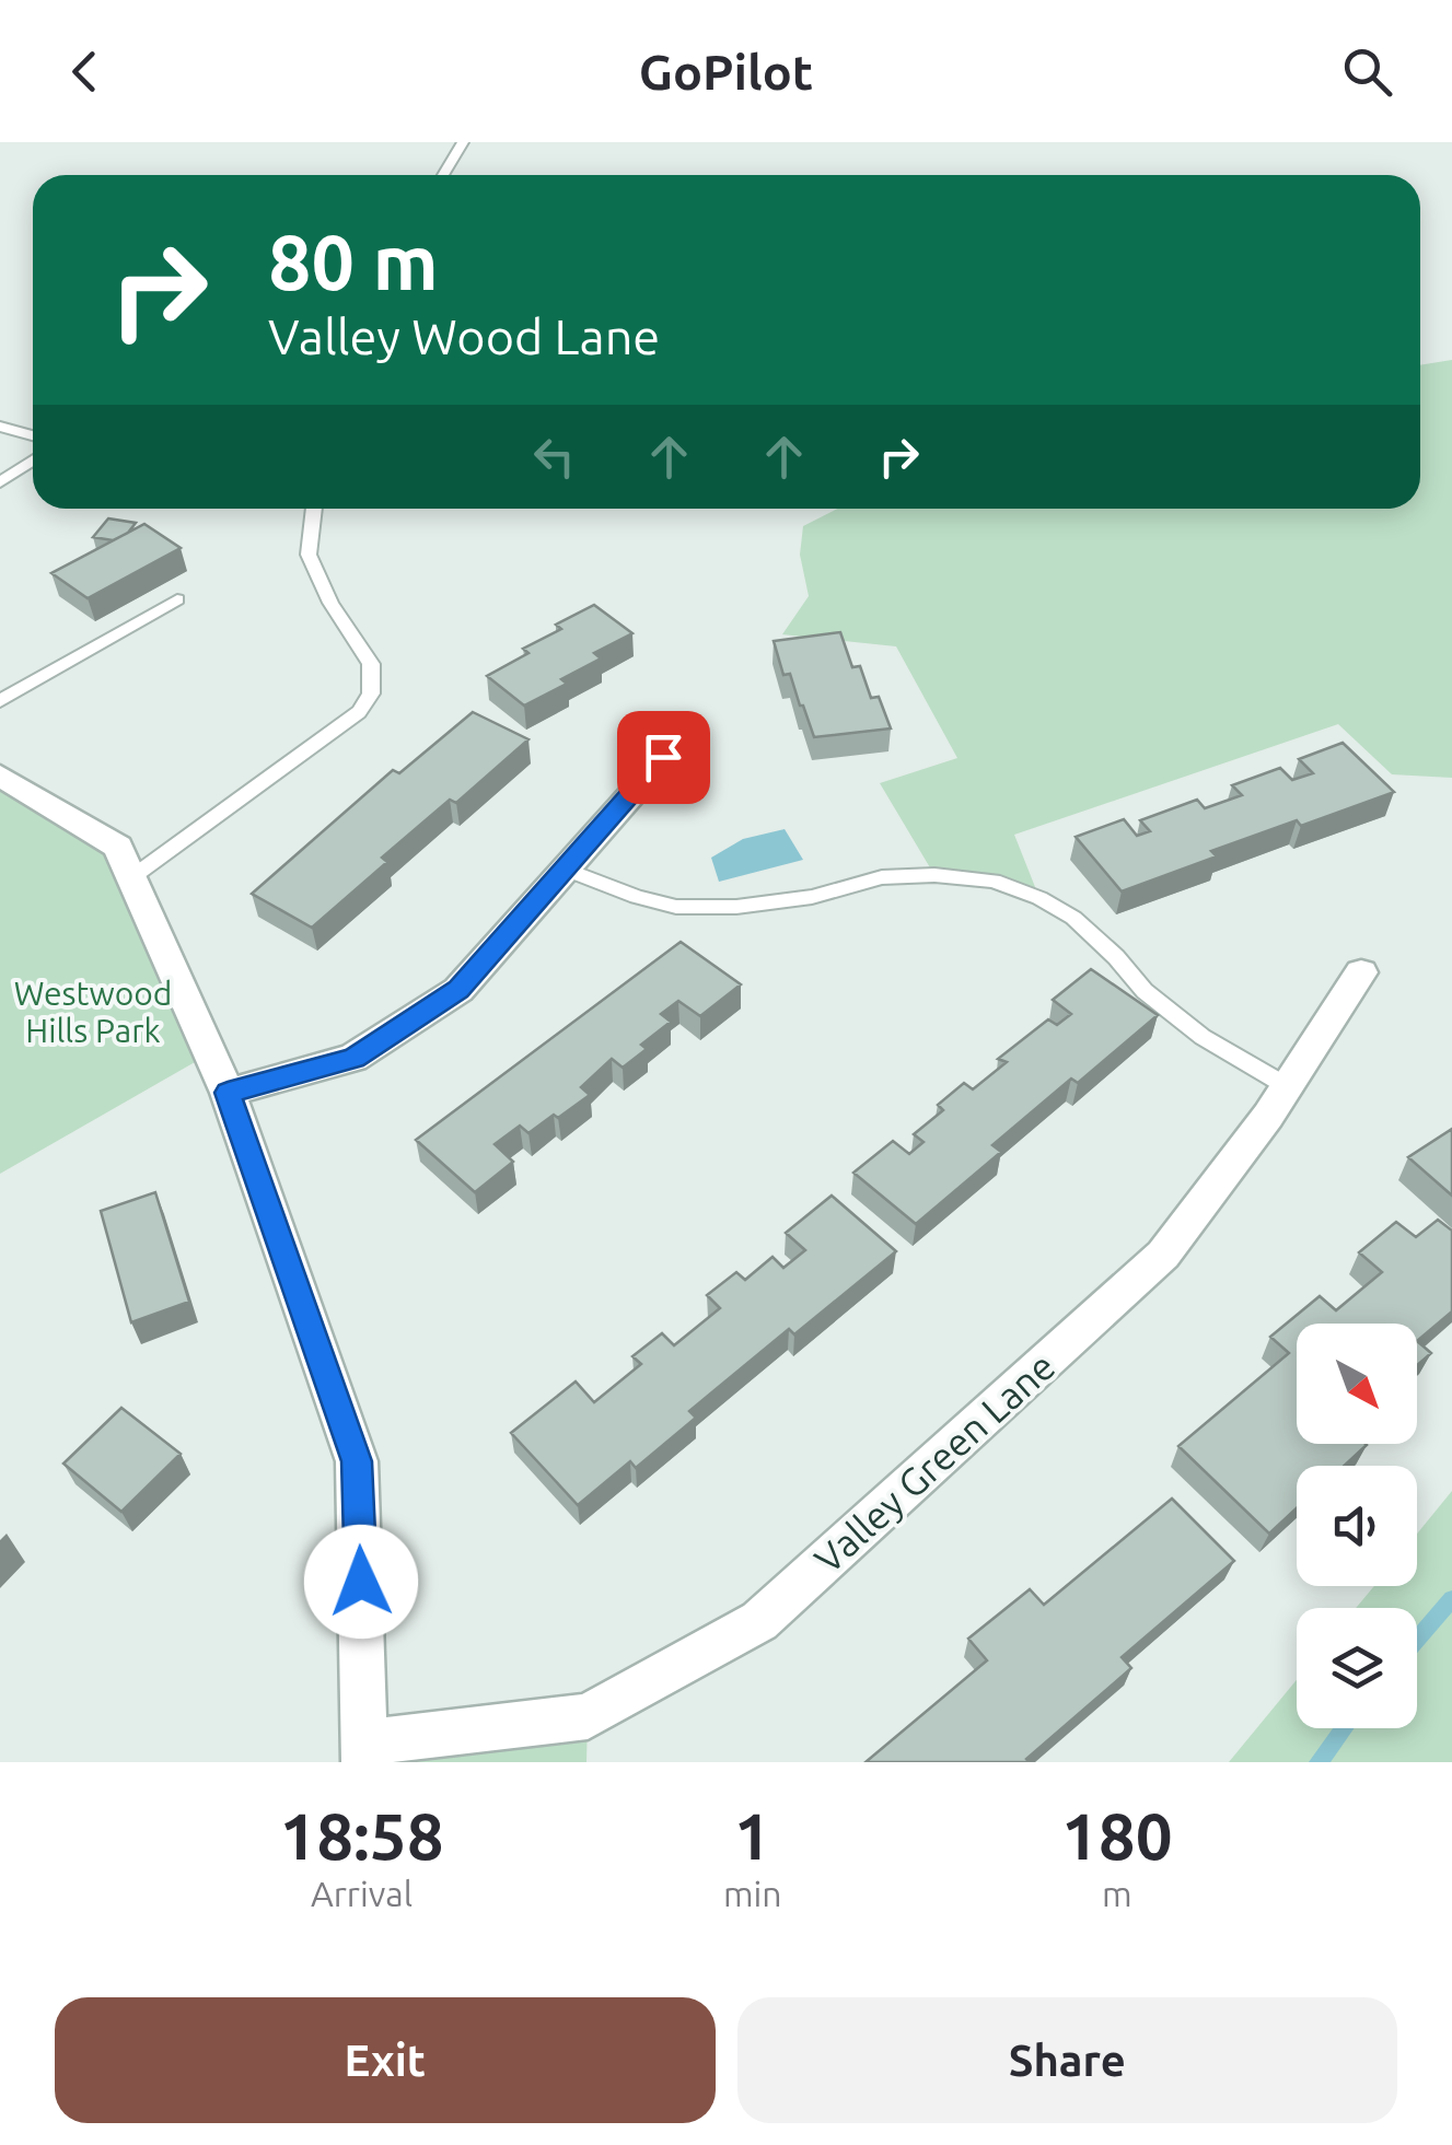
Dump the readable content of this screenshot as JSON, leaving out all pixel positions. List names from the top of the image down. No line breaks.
{"streets":{"street":["Valley Green Lane"]},"parks":["Westwood Hills Park"],"north":"bottom right","page":{"header":"GoPilot","turn":["80 m","Valley Wood Lane"],"eta":["18:58","Arrival","1","min","180","m"],"buttons":["Exit","Share"]}}
